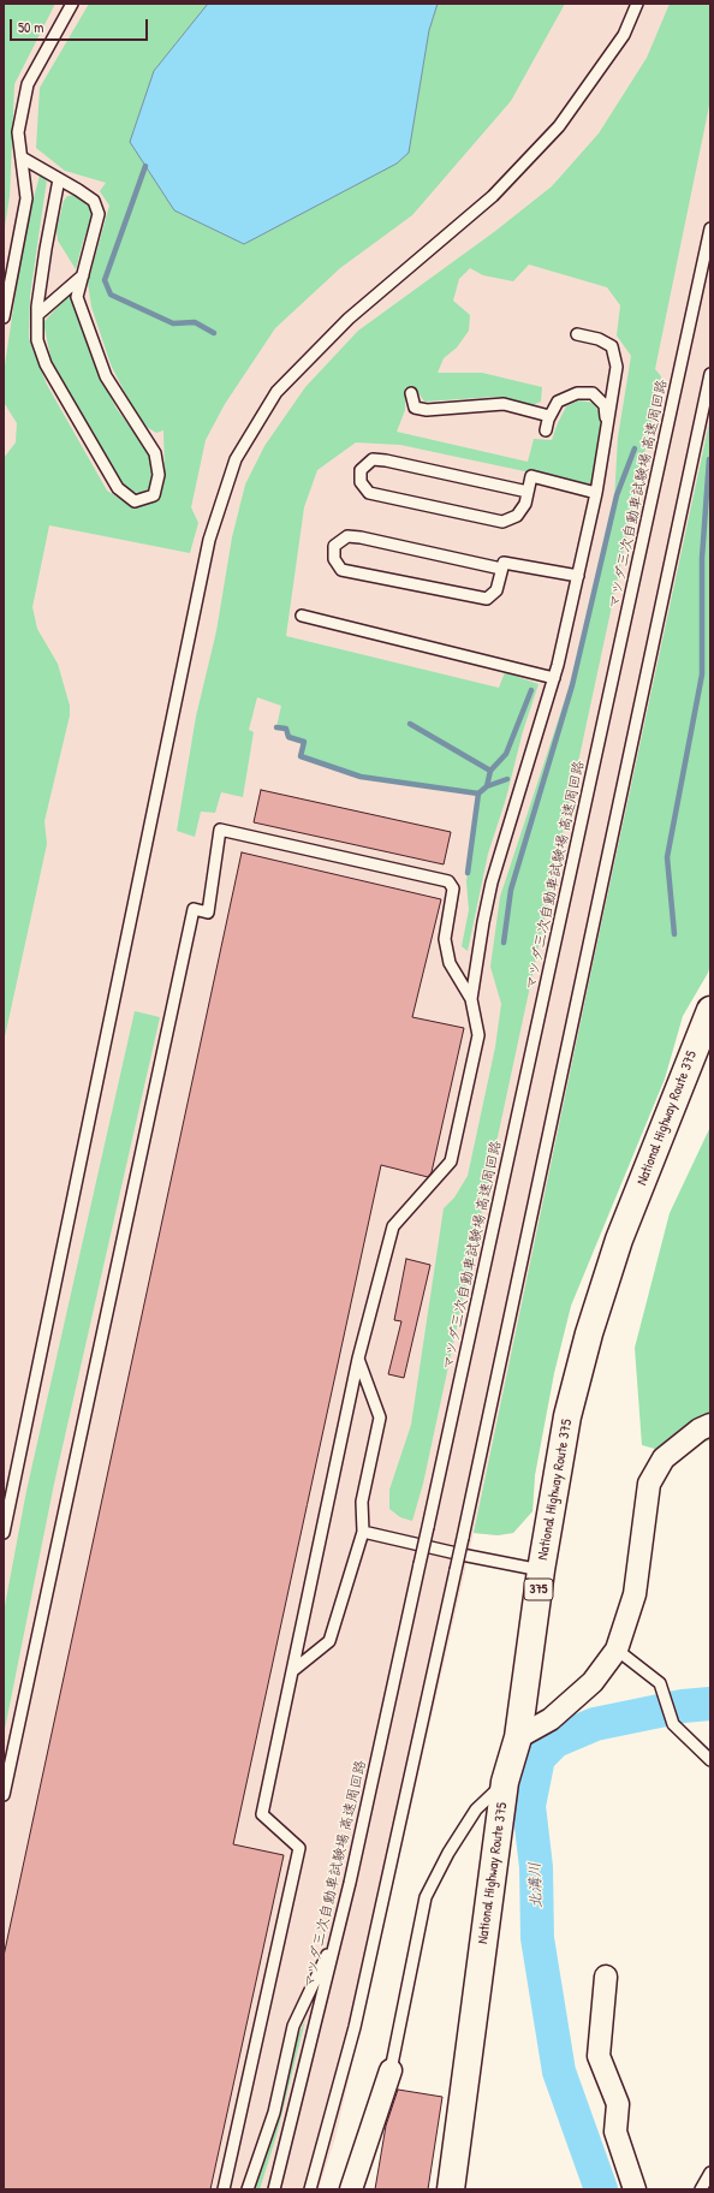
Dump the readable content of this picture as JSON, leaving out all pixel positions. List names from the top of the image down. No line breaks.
{"streets":{"highway":["National Highway Route 375","375"],"lane":["マツダ三次自動車試験場 高速周回路"]},"water":["北溝川"],"scale_bar":"50 m"}
